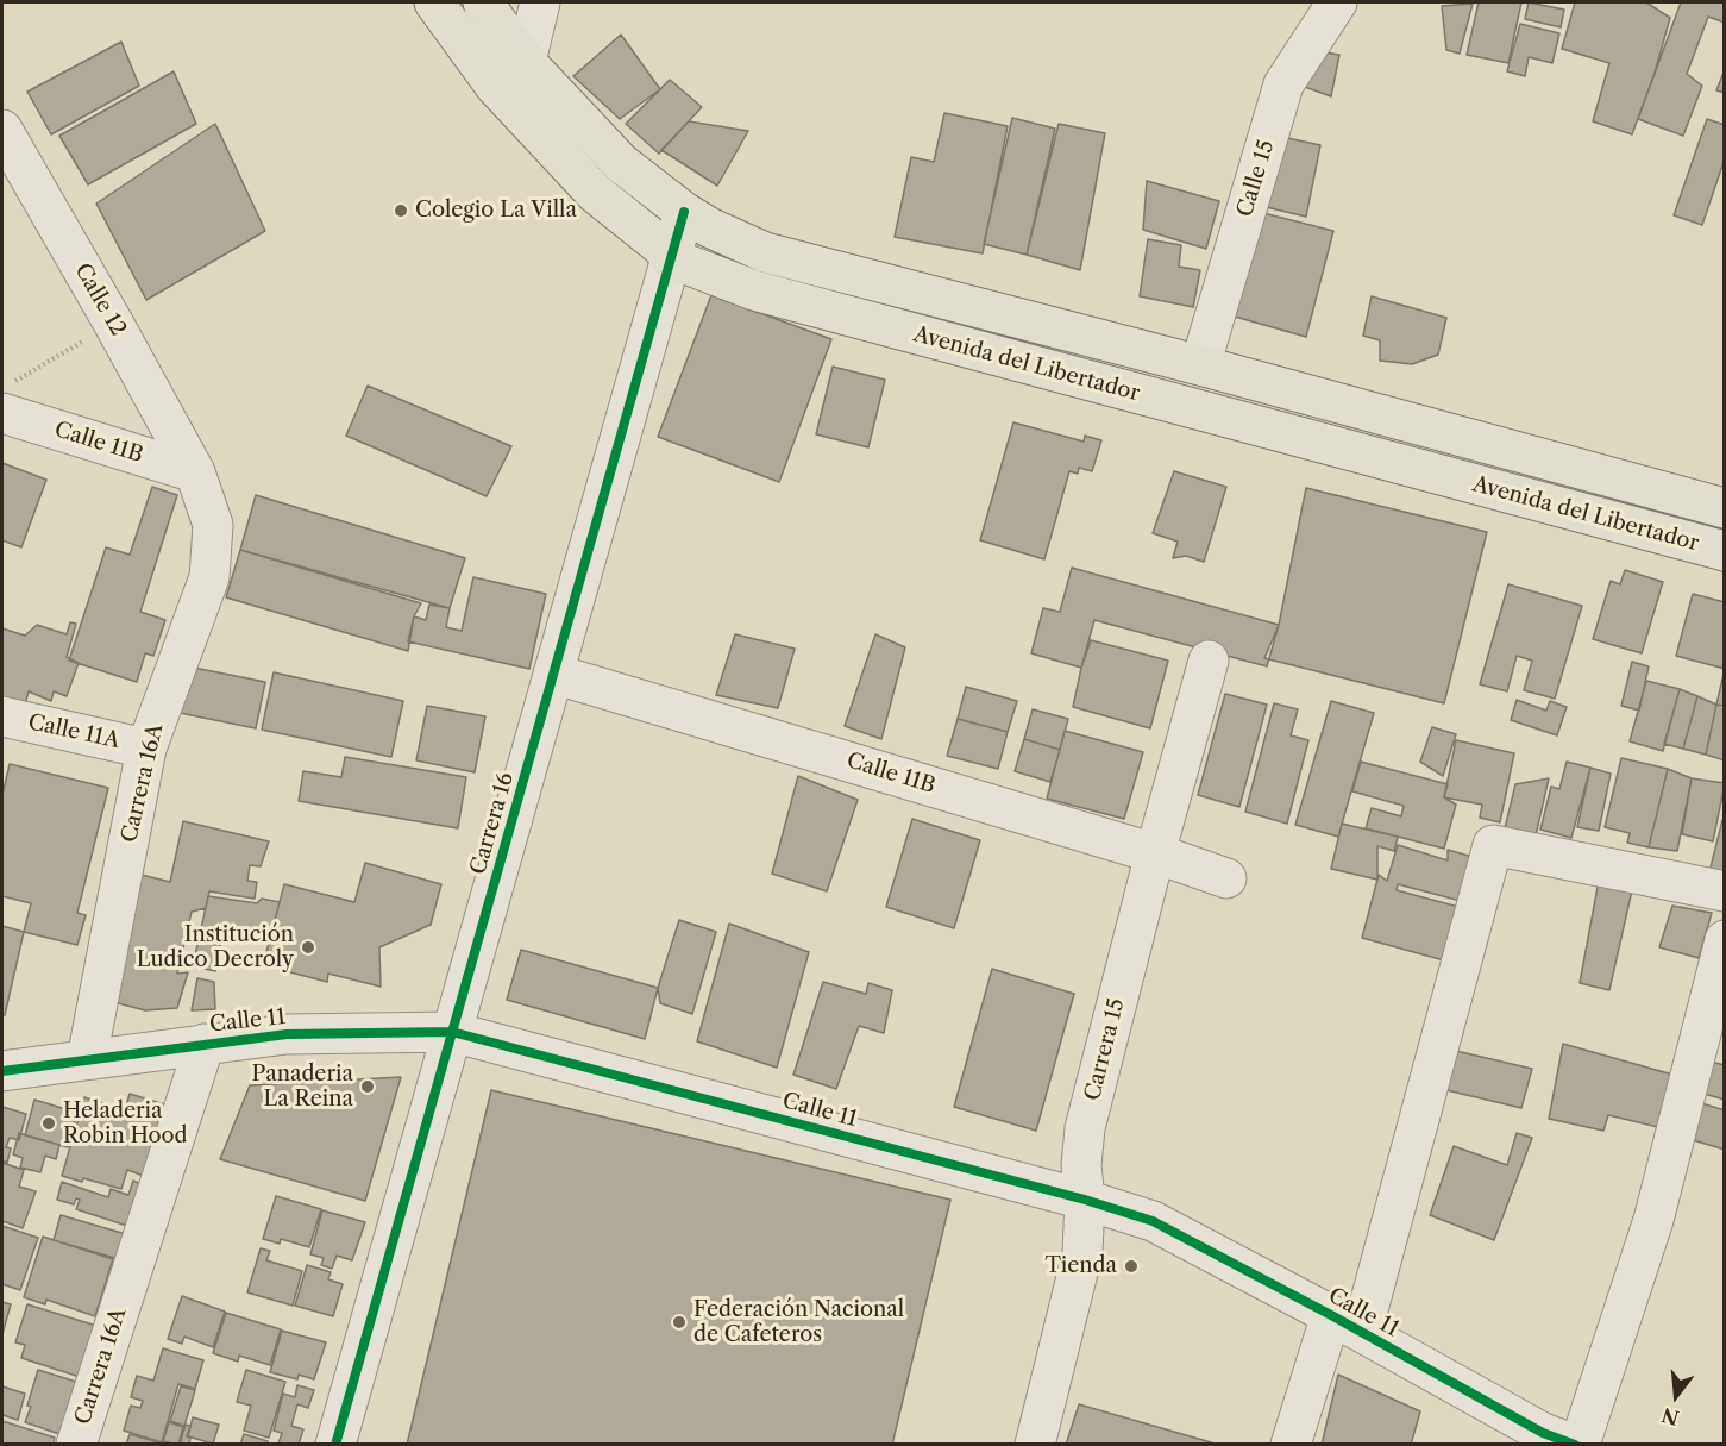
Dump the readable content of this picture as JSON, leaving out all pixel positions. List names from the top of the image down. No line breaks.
{"streets":{"main road":["Avenida del Libertador"],"street":["Calle 15","Calle 12","Calle 11B","Calle 11A","Carrera 16A","Carrera 16","Calle 11","Carrera 15"]},"crossings":[["Calle 15","Avenida del Libertador"],["Calle 12","Calle 11B"],["Calle 12","Carrera 16A"],["Avenida del Libertador","Carrera 16"],["Calle 11B","Carrera 16A"],["Calle 11B","Carrera 16"],["Calle 11B","Carrera 15"],["Calle 11A","Carrera 16A"],["Carrera 16A","Calle 11"],["Carrera 16","Calle 11"],["Calle 11","Carrera 15"]],"places":["Colegio La Villa","Institución Ludico Decroly","Panaderia La Reina","Heladeria Robin Hood","Tienda","Federación Nacional de Cafeteros"],"north":"bottom"}
